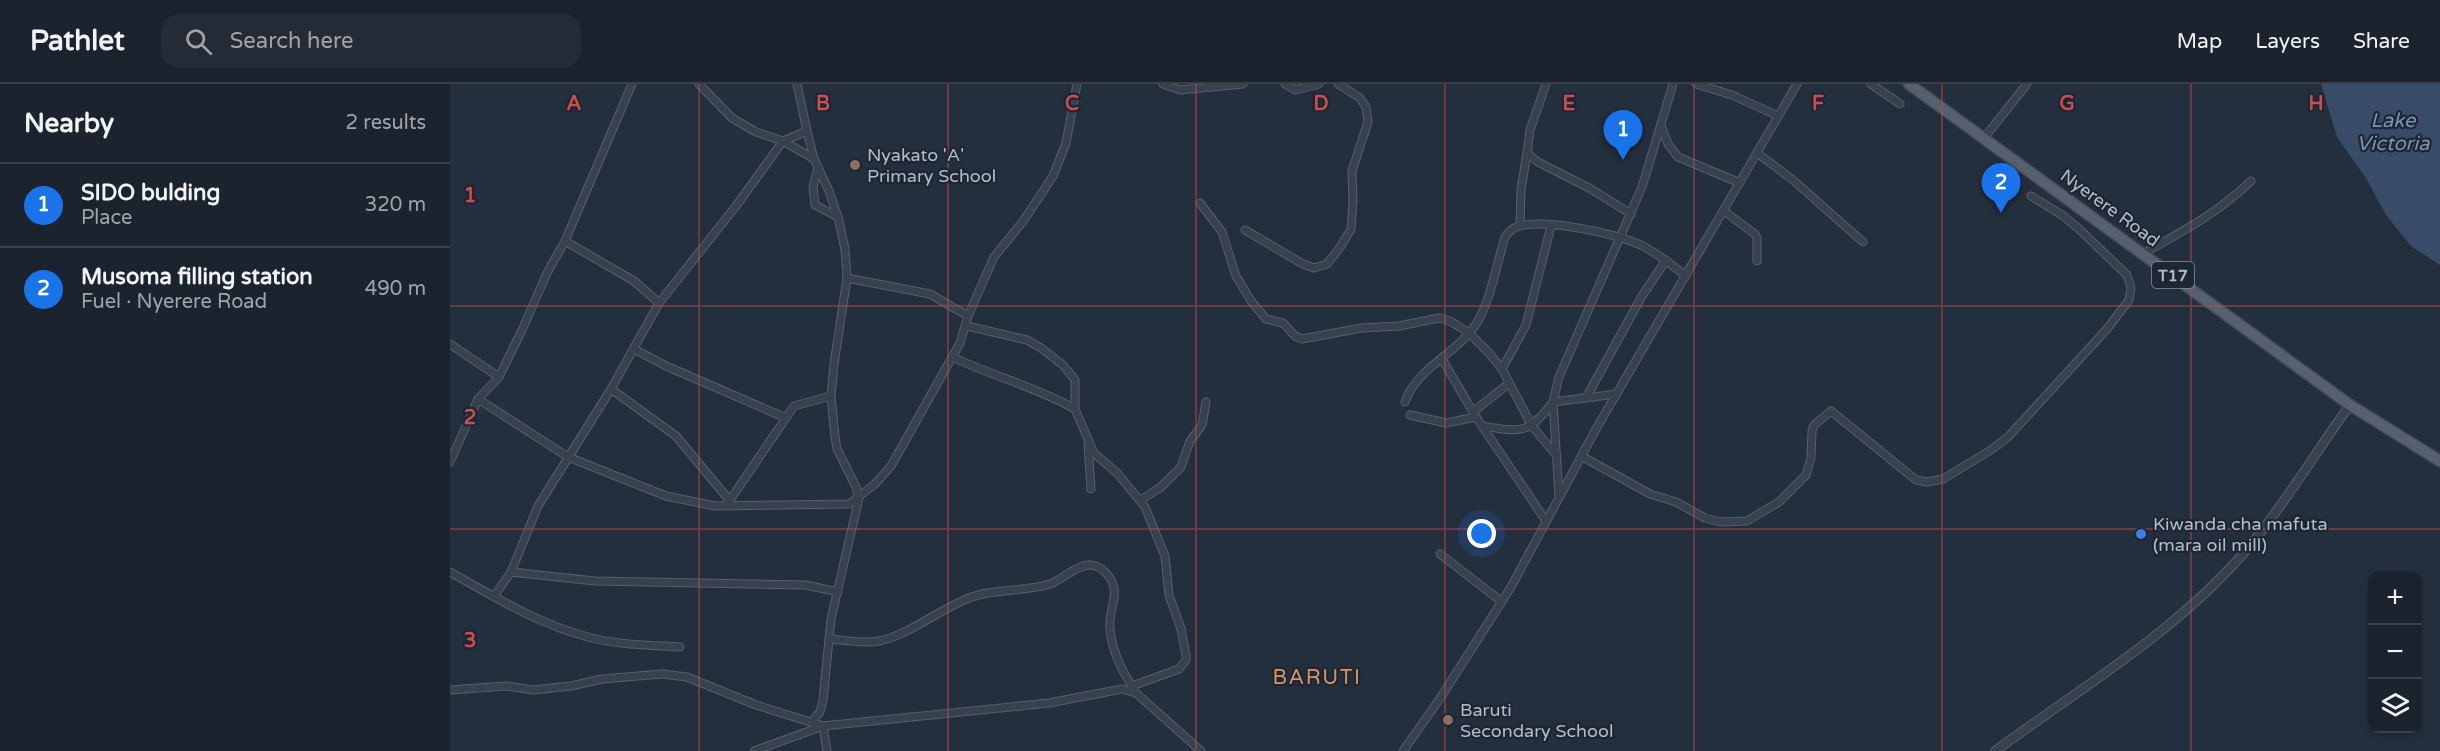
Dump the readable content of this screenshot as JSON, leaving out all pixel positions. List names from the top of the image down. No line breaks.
{"streets":{"main road":["Nyerere Road","T17"]},"districts":["BARUTI"],"water":["Lake Victoria"],"places":["Nyakato 'A' Primary School","Kiwanda cha mafuta (mara oil mill)","Baruti Secondary School"],"page":{"header":"Pathlet","search":"Search here","nav":["Map","Layers","Share"],"heading":["Nearby","2 results"],"pins":["1","2"],"list":[{"mark":"1","name":"SIDO bulding","note":"Place","value":"320 m"},{"mark":"2","name":"Musoma filling station","note":"Fuel · Nyerere Road","value":"490 m"}],"map_buttons":["+","−"]},"grid":{"columns":["A","B","C","D","E","F","G","H"],"rows":["1","2","3"]}}
